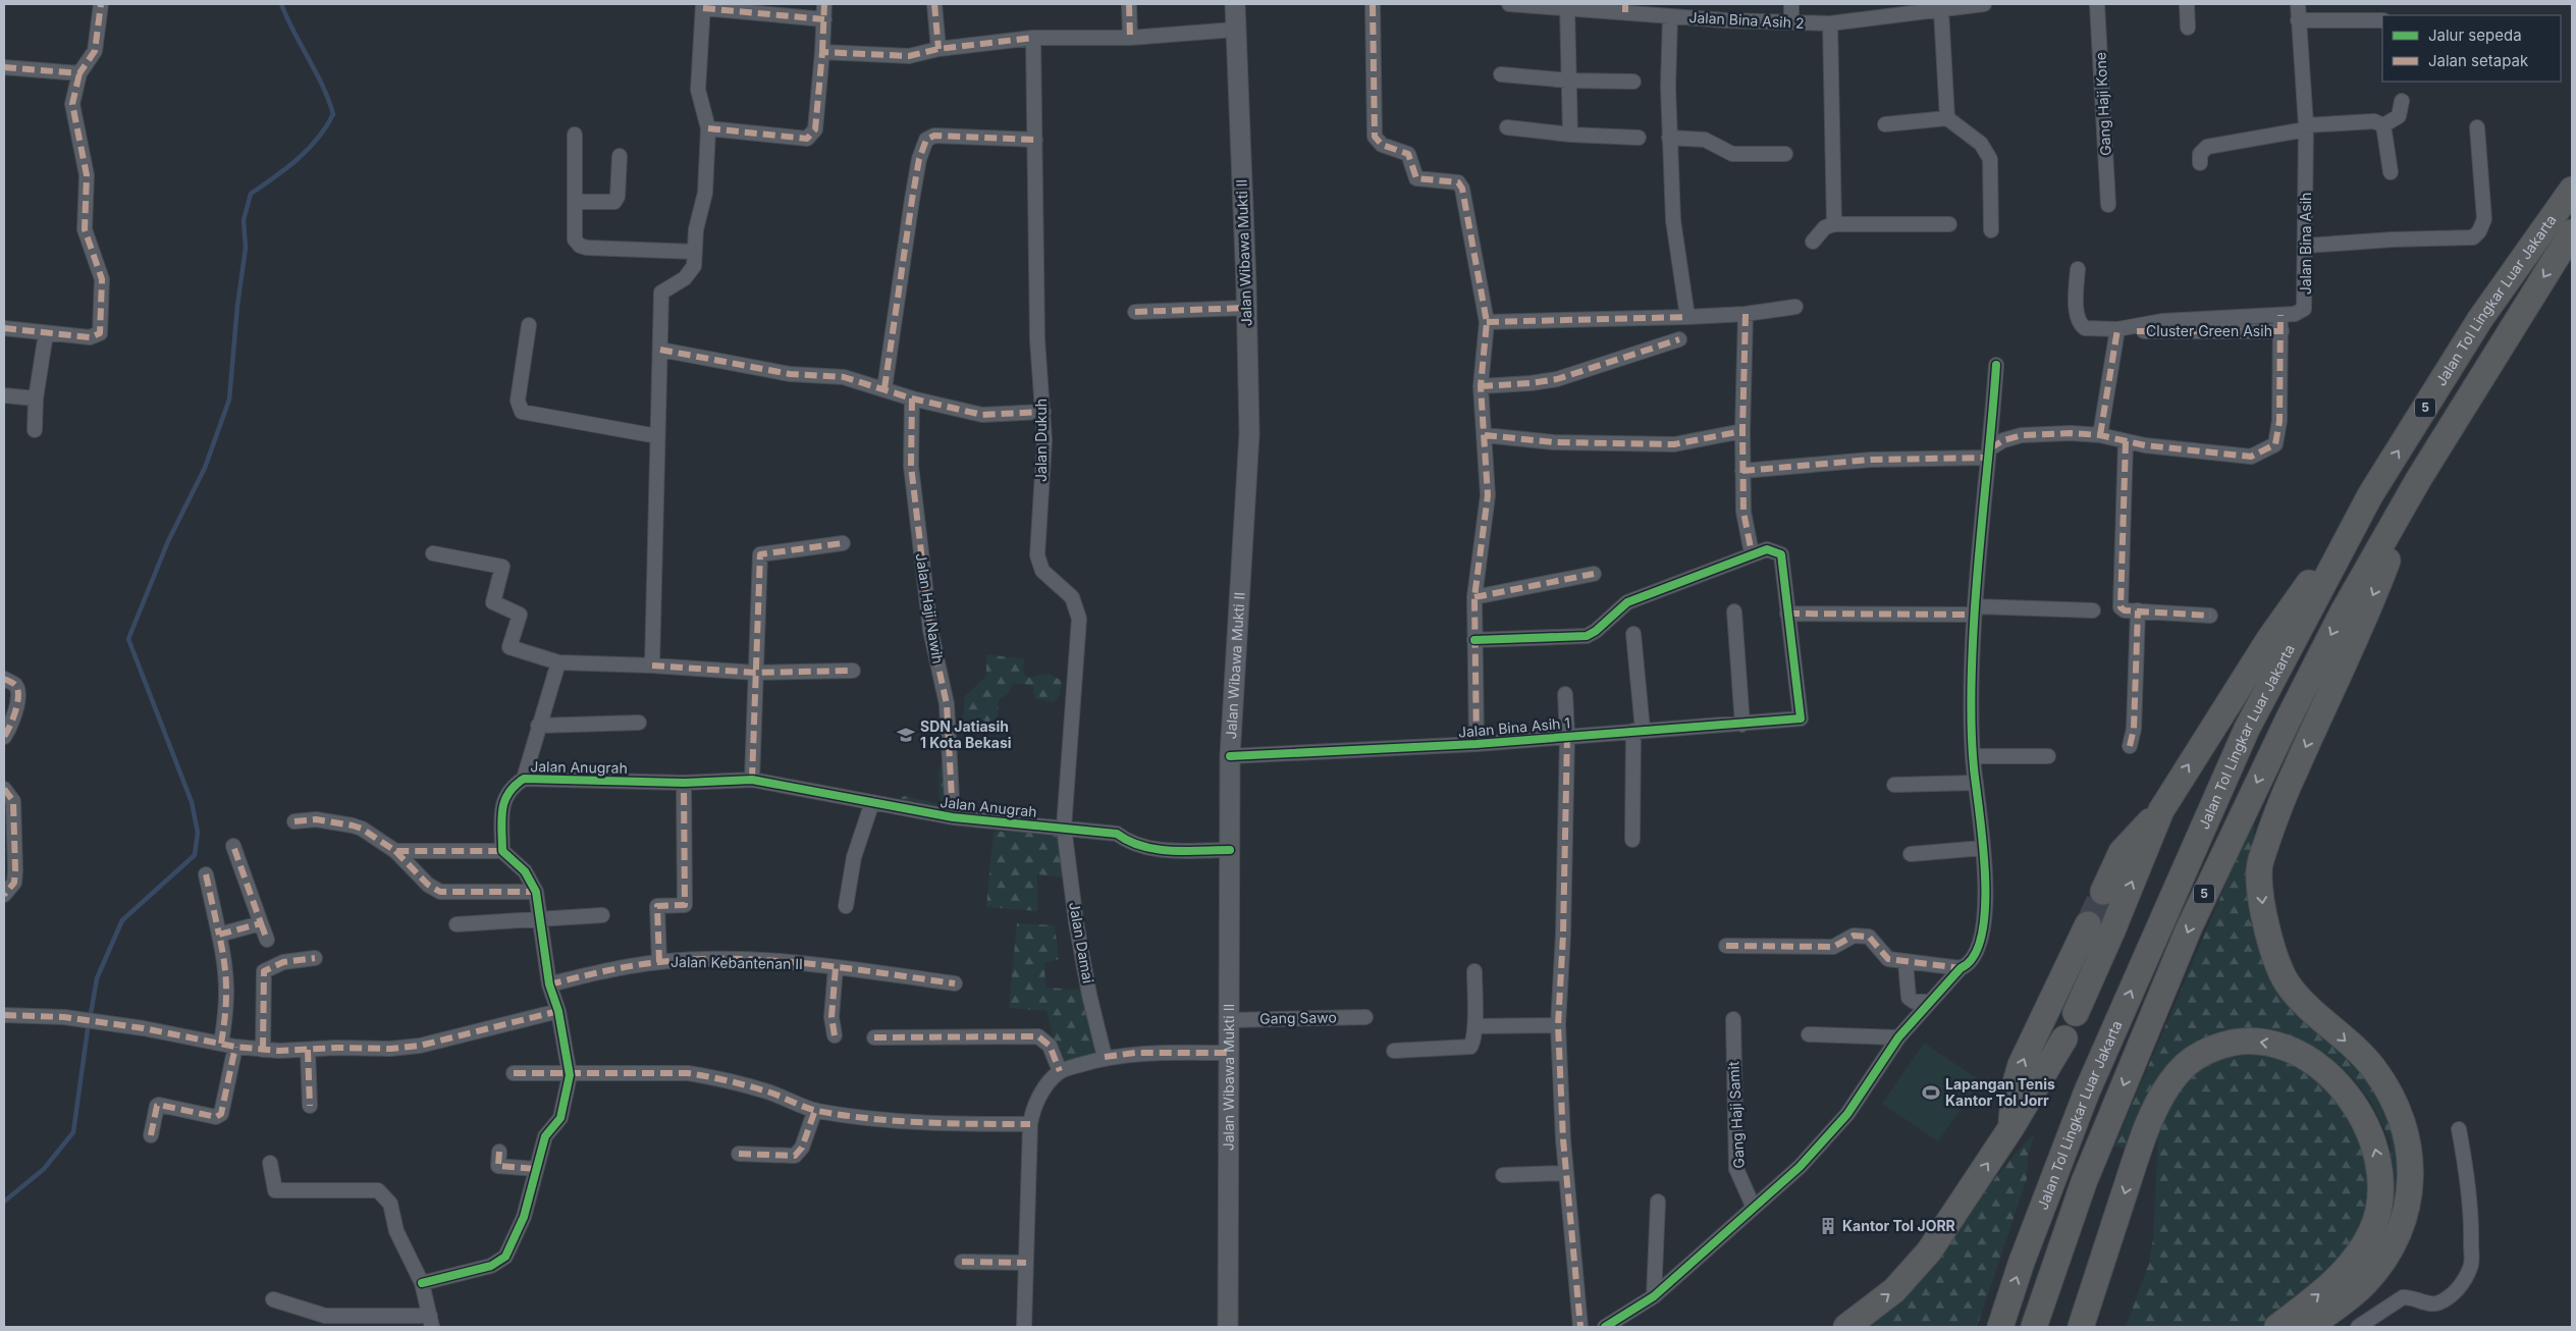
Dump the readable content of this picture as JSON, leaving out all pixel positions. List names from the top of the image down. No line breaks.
{"streets":{"highway":["Jalan Tol Lingkar Luar Jakarta","5"],"main road":["Jalan Wibawa Mukti II"],"street":["Jalan Bina Asih 2","Gang Haji Kone","Jalan Bina Asih","Cluster Green Asih","Jalan Dukuh","Jalan Haji Nawih","Jalan Bina Asih 1","Jalan Anugrah","Jalan Damai","Jalan Kebantenan II","Gang Sawo","Gang Haji Samit"]},"crossings":[["Jalan Wibawa Mukti II","Jalan Bina Asih 1"],["Jalan Wibawa Mukti II","Jalan Anugrah"],["Jalan Wibawa Mukti II","Gang Sawo"],["Jalan Dukuh","Jalan Anugrah"],["Jalan Dukuh","Jalan Damai"],["Jalan Haji Nawih","Jalan Anugrah"],["Jalan Anugrah","Jalan Damai"]],"places":{"school or university":["SDN Jatiasih 1 Kota Bekasi"],"sports":["Lapangan Tenis Kantor Tol Jorr"],"building":["Kantor Tol JORR"]},"legend":["Jalur sepeda","Jalan setapak"]}
